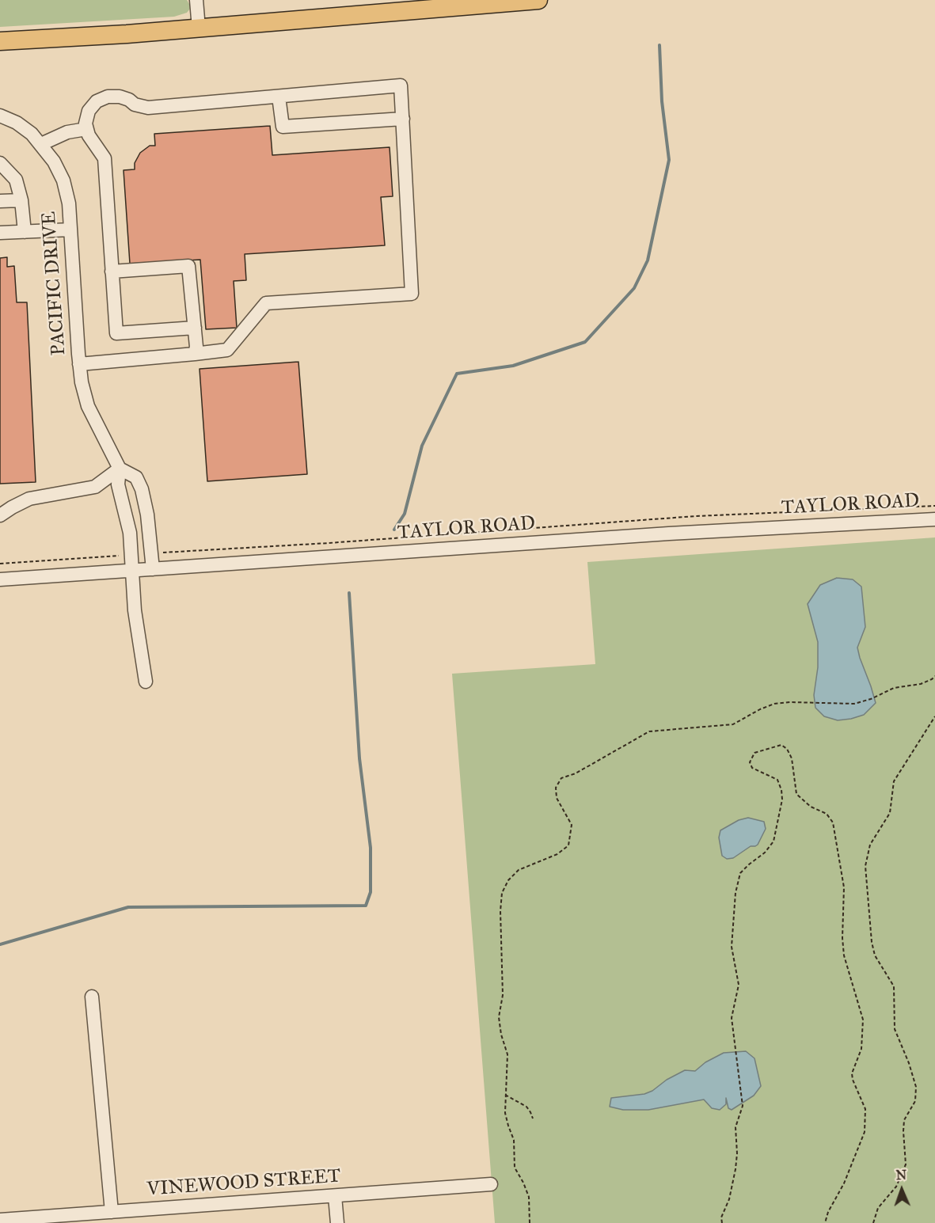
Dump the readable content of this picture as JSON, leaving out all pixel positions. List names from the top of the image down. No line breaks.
{"streets":{"street":["PACIFIC DRIVE","TAYLOR ROAD","VINEWOOD STREET"]},"crossings":[["PACIFIC DRIVE","TAYLOR ROAD"]],"north":"top"}
